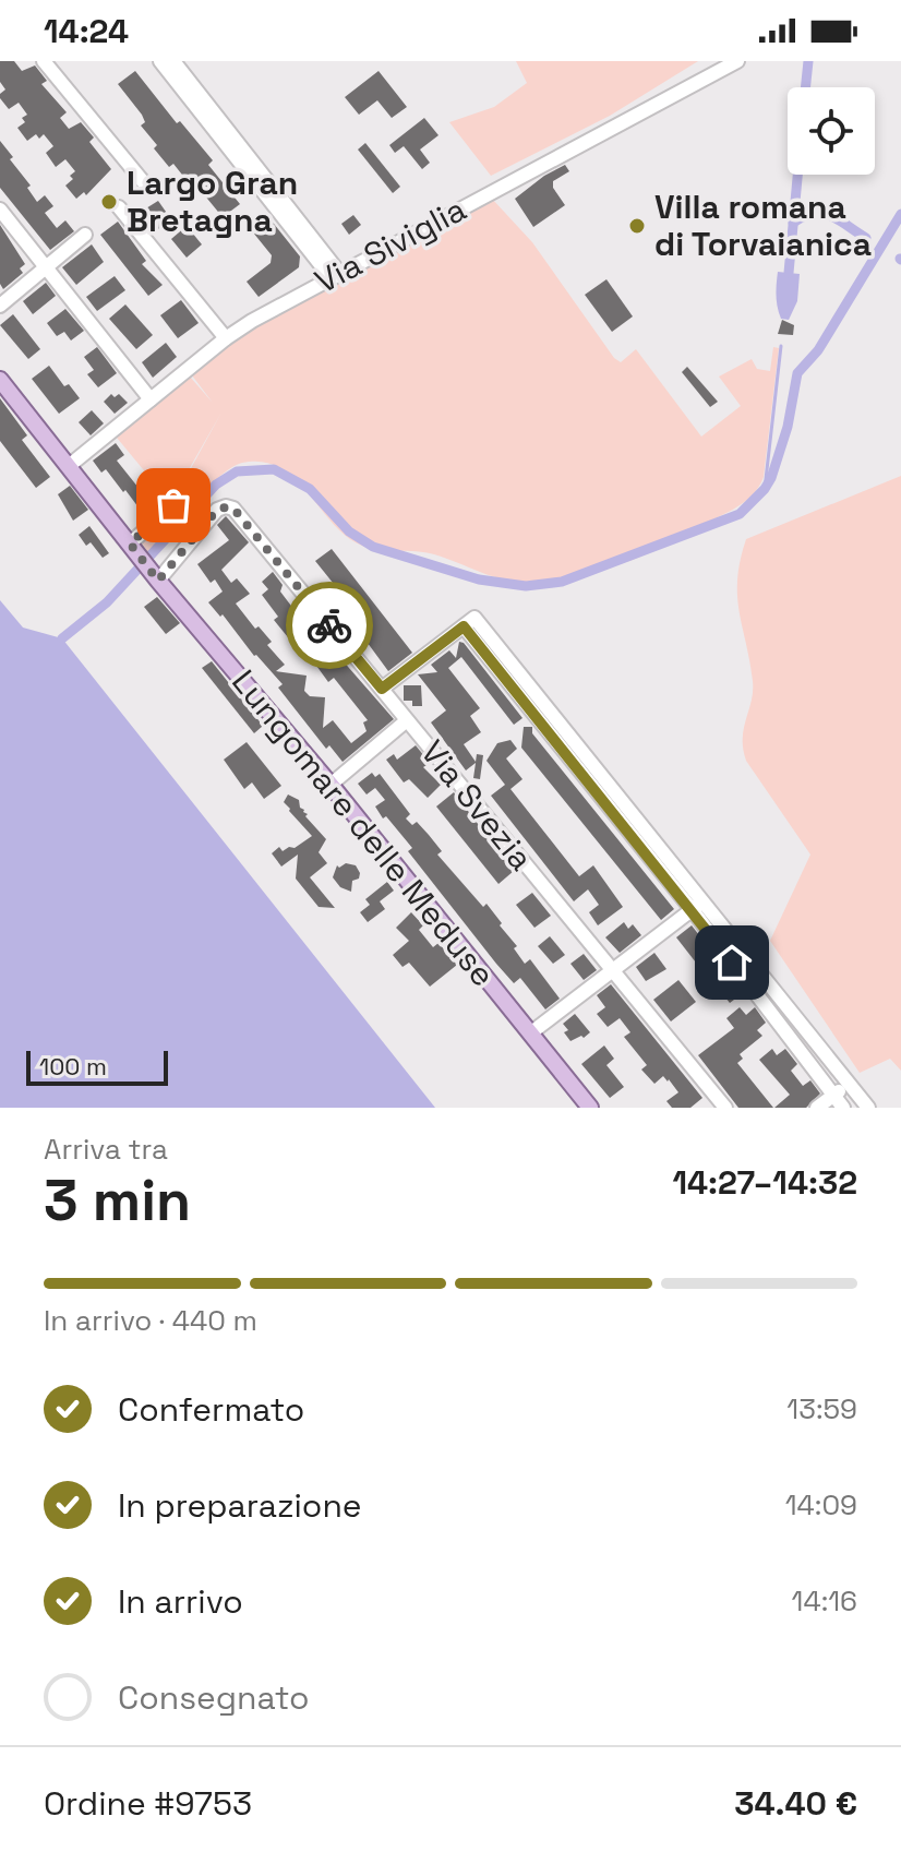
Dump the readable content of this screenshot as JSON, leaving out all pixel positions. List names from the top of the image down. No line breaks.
{"streets":{"main road":["Lungomare delle Meduse"],"street":["Via Siviglia","Via Svezia"]},"crossings":[["Via Siviglia","Lungomare delle Meduse"],["Via Svezia","Lungomare delle Meduse"]],"places":["Largo Gran Bretagna","Villa romana di Torvaianica"],"scale_bar":"100 m","page":{"status":"14:24","scale":"100 m","heading":["3 min","Arriva tra","14:27–14:32"],"panel":["Ordine #9753","34.40 €"],"bar":"In arrivo · 440 m","list":[["Confermato","13:59"],["In preparazione","14:09"],["In arrivo","14:16"],"Consegnato"]}}
